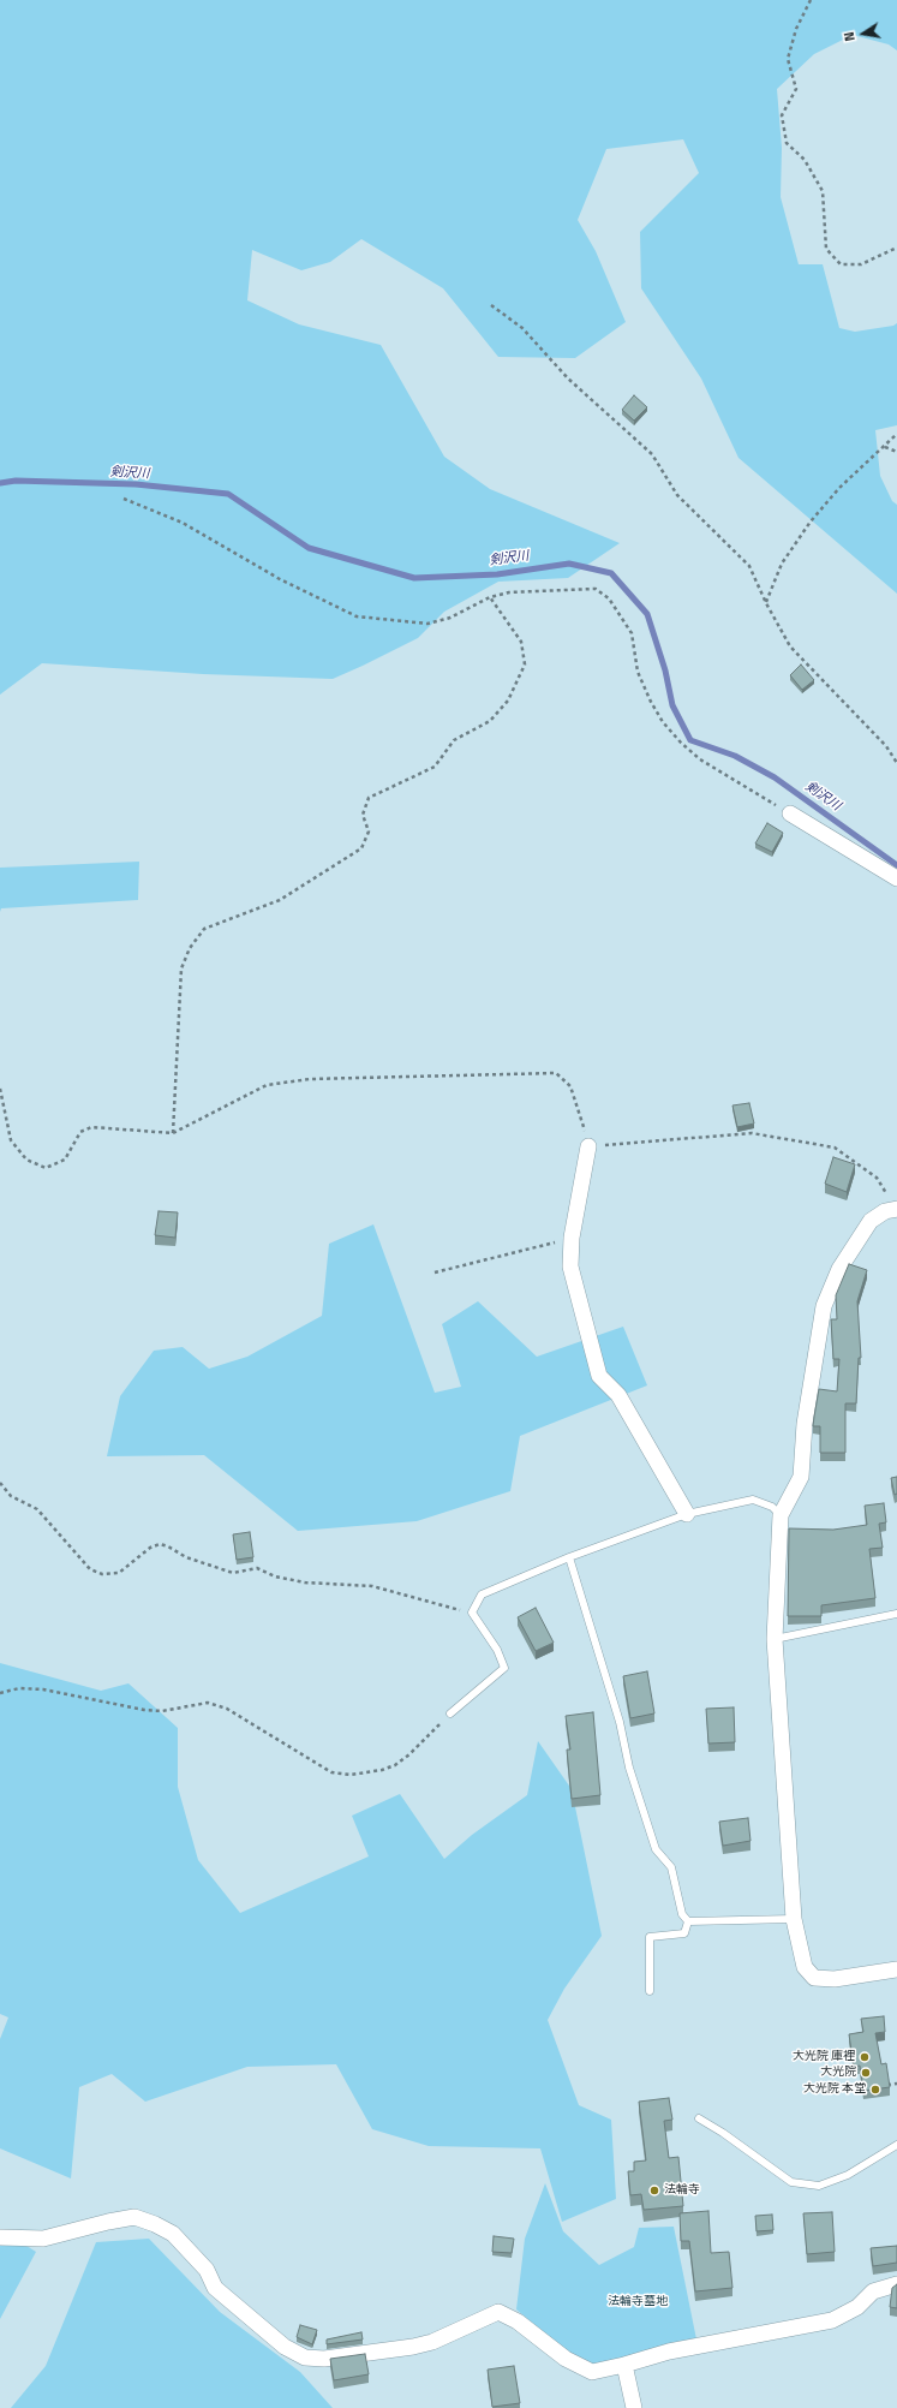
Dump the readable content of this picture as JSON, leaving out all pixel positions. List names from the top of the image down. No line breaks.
{"water":["剣沢川"],"parks":["法輪寺墓地"],"places":["大光院 庫裡","大光院","大光院 本堂","法輪寺"],"north":"left"}
